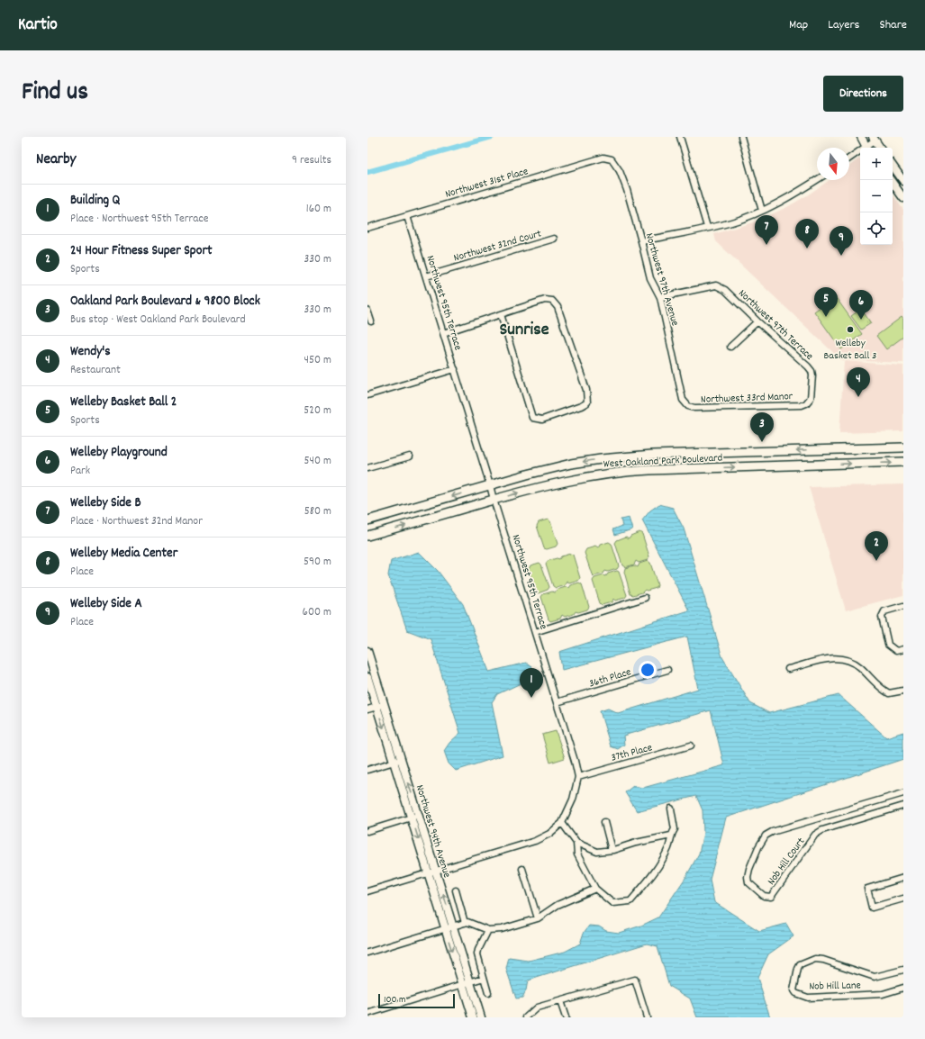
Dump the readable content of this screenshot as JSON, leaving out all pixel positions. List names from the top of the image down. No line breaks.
{"streets":{"main road":["West Oakland Park Boulevard"],"street":["Northwest 31st Place","Northwest 32nd Court","Northwest 97th Avenue","Northwest 95th Terrace","Northwest 97th Terrace","Northwest 33rd Manor","36th Place","37th Place","Northwest 94th Avenue","Nob Hill Court","Nob Hill Lane"]},"crossings":[["Northwest 31st Place","Northwest 97th Avenue"],["Northwest 31st Place","Northwest 95th Terrace"],["Northwest 32nd Court","Northwest 95th Terrace"],["Northwest 97th Avenue","Northwest 97th Terrace"],["Northwest 97th Avenue","Northwest 33rd Manor"],["Northwest 95th Terrace","West Oakland Park Boulevard"],["Northwest 95th Terrace","36th Place"],["Northwest 95th Terrace","37th Place"],["Northwest 95th Terrace","Northwest 94th Avenue"],["Northwest 97th Terrace","Northwest 33rd Manor"]],"districts":["Sunrise"],"places":["Welleby Basket Ball 3"],"scale_bar":"100 m","north":"bottom","page":{"header":"Kartio","nav":["Map","Layers","Share"],"title":"Find us","buttons":"Directions","heading":["Nearby","9 results"],"map_buttons":["+","−"],"list":[{"mark":"1","name":"Building Q","note":"Place · Northwest 95th Terrace","value":"160 m"},{"mark":"2","name":"24 Hour Fitness Super Sport","note":"Sports","value":"330 m"},{"mark":"3","name":"Oakland Park Boulevard & 9800 Block","note":"Bus stop · West Oakland Park Boulevard","value":"330 m"},{"mark":"4","name":"Wendy's","note":"Restaurant","value":"450 m"},{"mark":"5","name":"Welleby Basket Ball 2","note":"Sports","value":"520 m"},{"mark":"6","name":"Welleby Playground","note":"Park","value":"540 m"},{"mark":"7","name":"Welleby Side B","note":"Place · Northwest 32nd Manor","value":"580 m"},{"mark":"8","name":"Welleby Media Center","note":"Place","value":"590 m"},{"mark":"9","name":"Welleby Side A","note":"Place","value":"600 m"}],"pins":["7","8","9","5","6","4","3","2","1"],"scale":"100 m"}}
